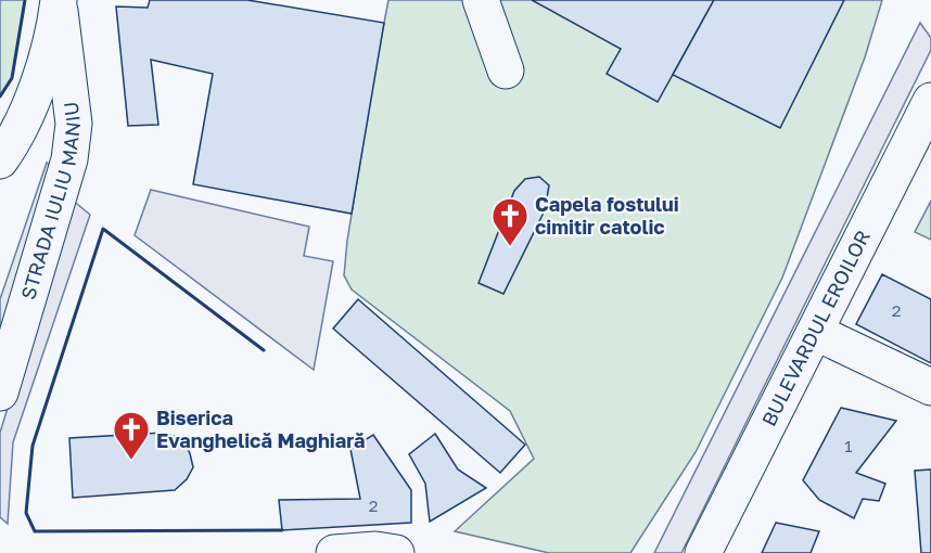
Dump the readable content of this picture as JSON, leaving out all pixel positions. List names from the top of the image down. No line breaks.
{"streets":{"main road":["STRADA IULIU MANIU","BULEVARDUL EROILOR"]},"places":{"church":["Capela fostului cimitir catolic","Biserica Evanghelică Maghiară"]},"house_numbers":["2","1","2"]}
